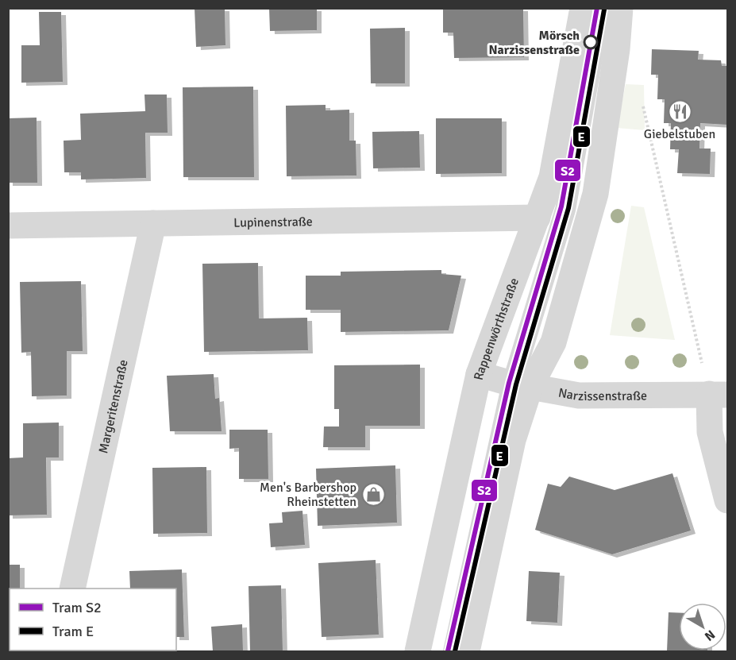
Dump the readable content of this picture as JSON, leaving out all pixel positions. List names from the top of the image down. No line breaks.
{"streets":{"street":["Lupinenstraße","Rappenwörthstraße","Narzissenstraße","Margeritenstraße"]},"crossings":[["Lupinenstraße","Rappenwörthstraße"],["Lupinenstraße","Margeritenstraße"],["Rappenwörthstraße","Narzissenstraße"]],"places":{"other":["Mörsch Narzissenstraße"],"restaurant":["Giebelstuben"],"shop":["Men's Barbershop Rheinstetten"]},"lines":["tram line S2","tram line E"],"legend":["Tram S2","Tram E"],"north":"bottom right"}
